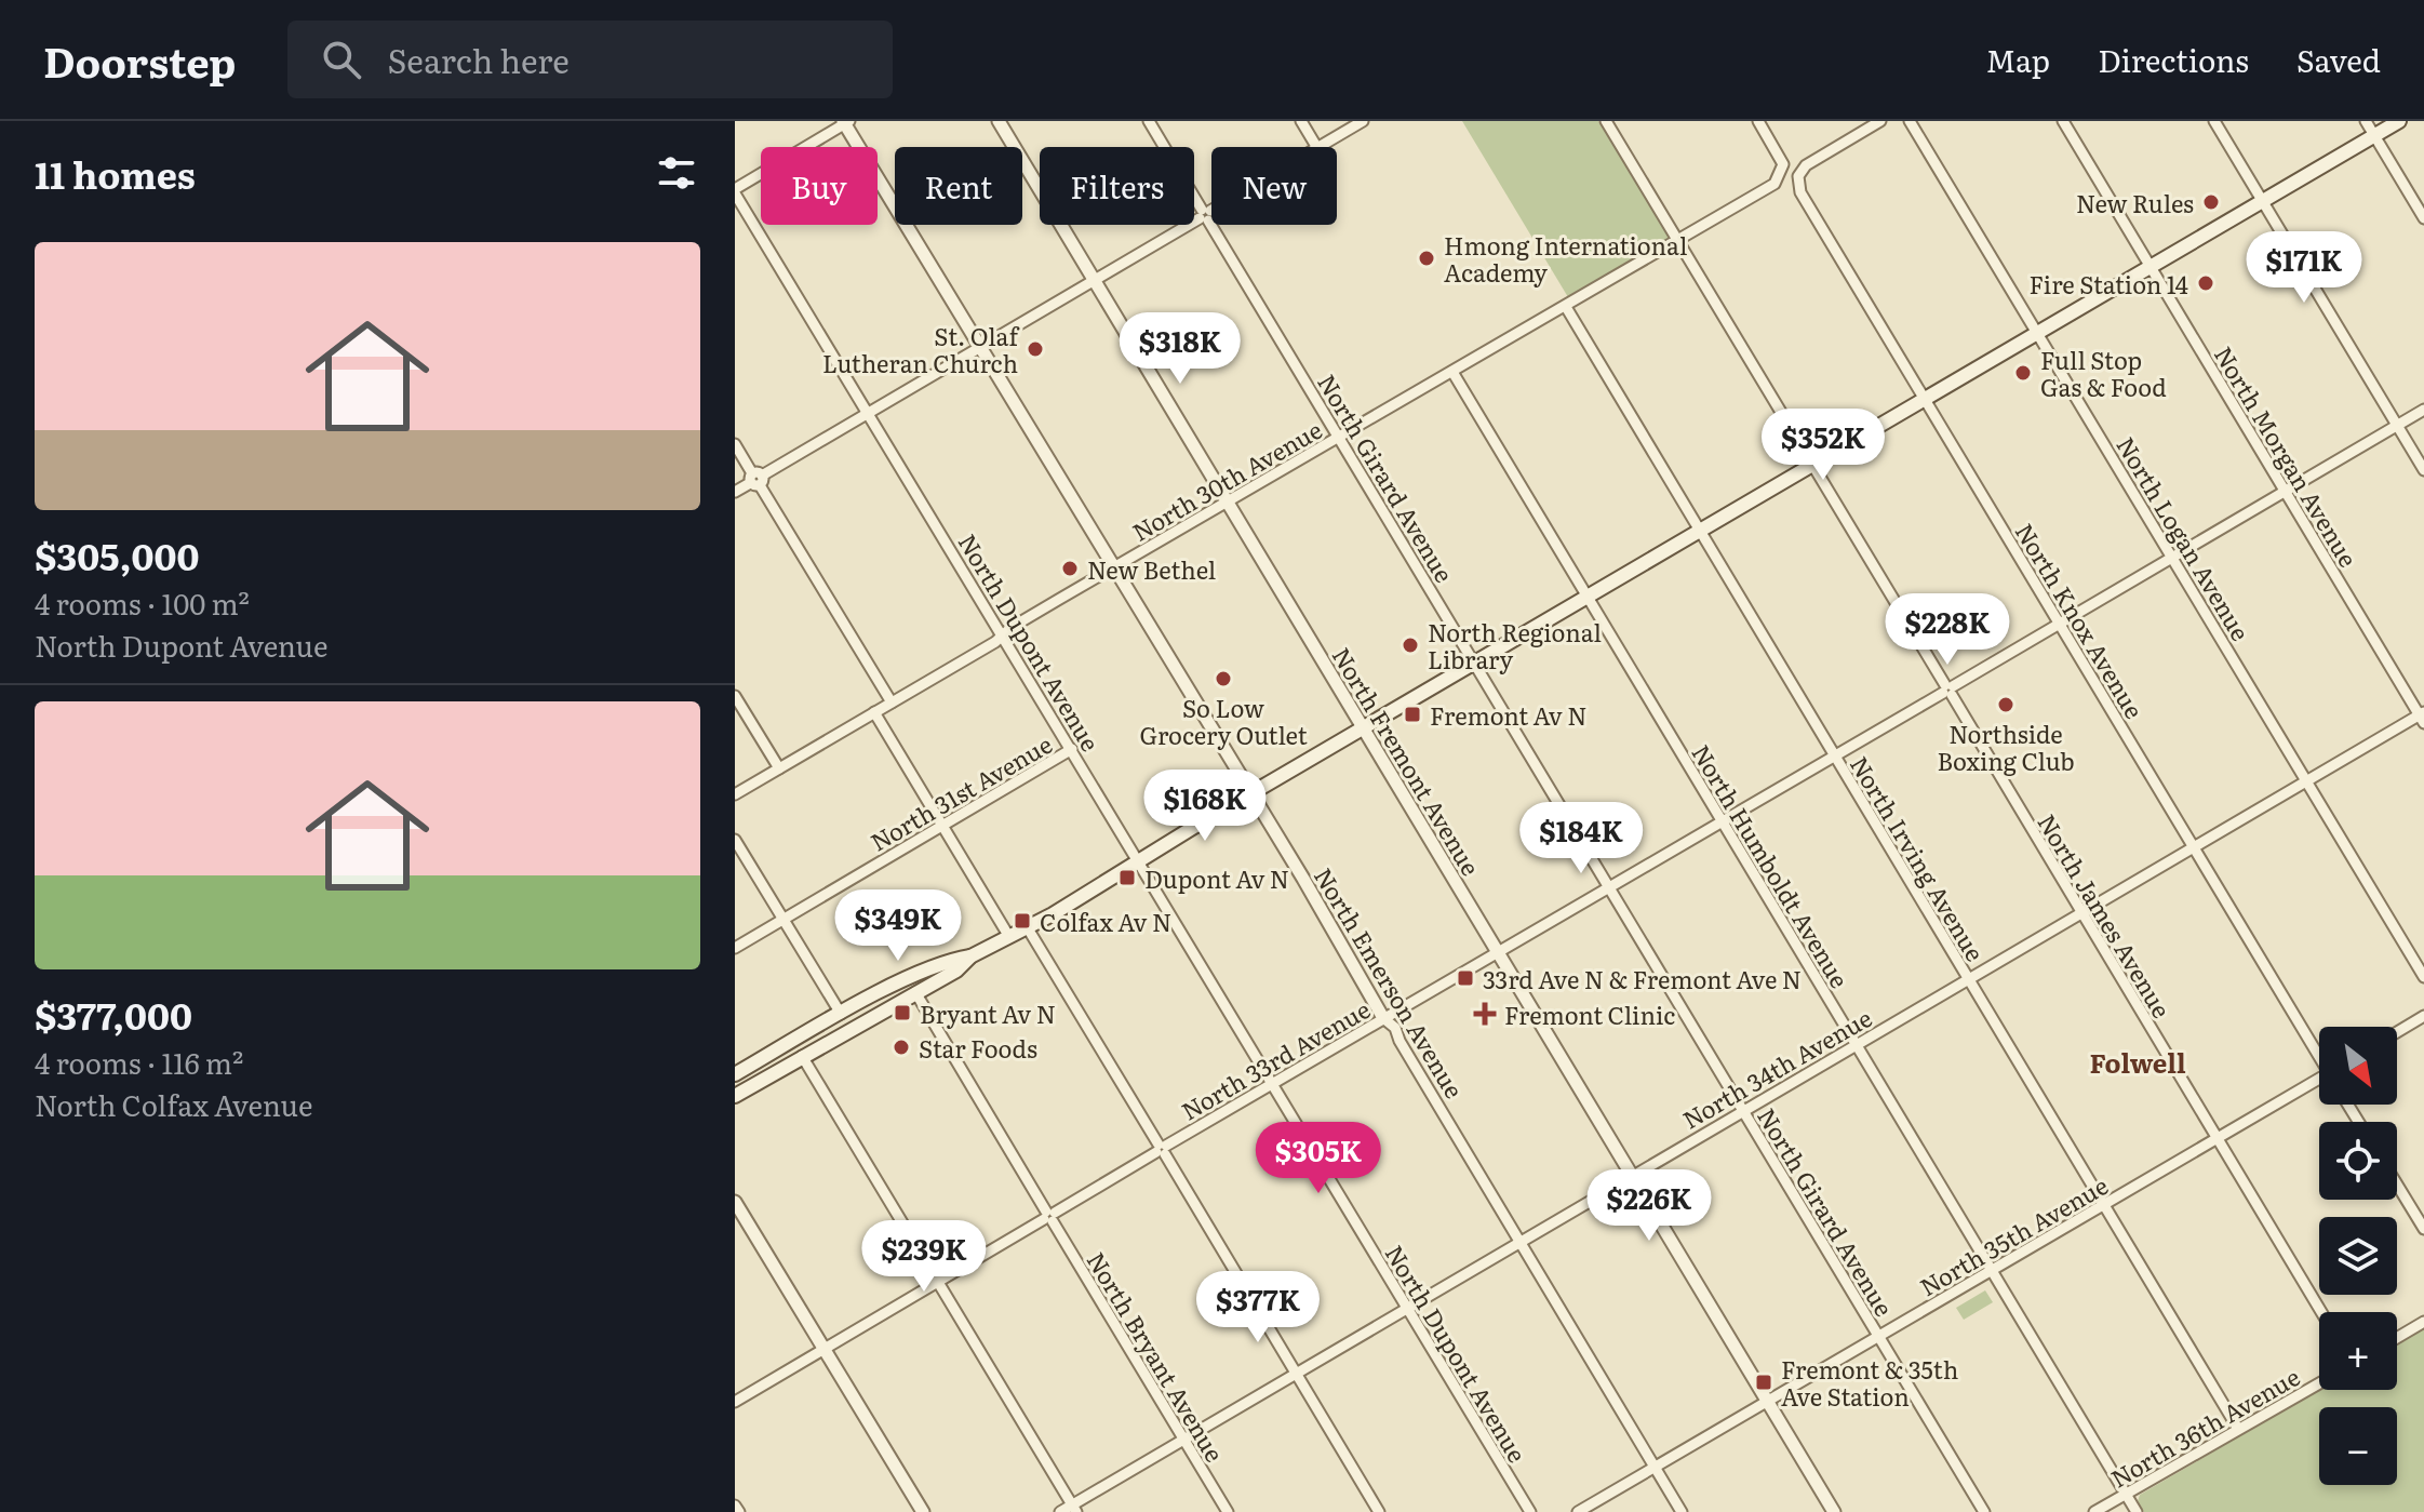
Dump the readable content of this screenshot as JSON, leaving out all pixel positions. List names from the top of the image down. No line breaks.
{"streets":{"street":["North Morgan Avenue","North Girard Avenue","North 30th Avenue","North Logan Avenue","North Knox Avenue","North Dupont Avenue","North Fremont Avenue","North 31st Avenue","North Irving Avenue","North Humboldt Avenue","North James Avenue","North Emerson Avenue","North 33rd Avenue","North 34th Avenue","North 35th Avenue","North Bryant Avenue","North 36th Avenue"]},"crossings":[["North Morgan Avenue","North 33rd Avenue"],["North Morgan Avenue","North 34th Avenue"],["North Girard Avenue","North 30th Avenue"],["North Girard Avenue","North 33rd Avenue"],["North Girard Avenue","North 34th Avenue"],["North Girard Avenue","North 35th Avenue"],["North 30th Avenue","North Dupont Avenue"],["North 30th Avenue","North Fremont Avenue"],["North 30th Avenue","North Irving Avenue"],["North 30th Avenue","North Humboldt Avenue"],["North 30th Avenue","North James Avenue"],["North 30th Avenue","North Emerson Avenue"],["North Logan Avenue","North 33rd Avenue"],["North Logan Avenue","North 34th Avenue"],["North Knox Avenue","North 33rd Avenue"],["North Knox Avenue","North 34th Avenue"],["North Dupont Avenue","North 31st Avenue"],["North Dupont Avenue","North 33rd Avenue"],["North Dupont Avenue","North 34th Avenue"],["North Fremont Avenue","North 33rd Avenue"],["North Fremont Avenue","North 34th Avenue"],["North Fremont Avenue","North 35th Avenue"],["North Irving Avenue","North 33rd Avenue"],["North Irving Avenue","North 34th Avenue"],["North Irving Avenue","North 35th Avenue"],["North Irving Avenue","North 36th Avenue"],["North Humboldt Avenue","North 33rd Avenue"],["North Humboldt Avenue","North 34th Avenue"],["North Humboldt Avenue","North 35th Avenue"],["North Humboldt Avenue","North 36th Avenue"],["North James Avenue","North 33rd Avenue"],["North James Avenue","North 34th Avenue"],["North James Avenue","North 35th Avenue"],["North Emerson Avenue","North 33rd Avenue"],["North Emerson Avenue","North 34th Avenue"],["North Emerson Avenue","North 35th Avenue"],["North 33rd Avenue","North Bryant Avenue"],["North 34th Avenue","North Bryant Avenue"]],"districts":["Folwell"],"places":{"other":["New Rules","Hmong International Academy","Fire Station 14","St. Olaf Lutheran Church","Full Stop Gas & Food","New Bethel","North Regional Library","So Low Grocery Outlet","Northside Boxing Club","Star Foods"],"transit":["Fremont Av N","Dupont Av N","Colfax Av N","33rd Ave N & Fremont Ave N","Bryant Av N","Fremont & 35th Ave Station"],"health":["Fremont Clinic"]},"north":"bottom right","page":{"header":"Doorstep","search":"Search here","nav":["Map","Directions","Saved"],"heading":"11 homes","chip":["Buy","Rent","Filters","New"],"list":[{"name":"$305,000","note":"4 rooms · 100 m² · North Dupont Avenue"},{"name":"$377,000","note":"4 rooms · 116 m² · North Colfax Avenue"}],"price":["$171K","$318K","$352K","$228K","$168K","$184K","$349K","$305K","$226K","$239K","$377K"],"map_buttons":["+","−"]}}
